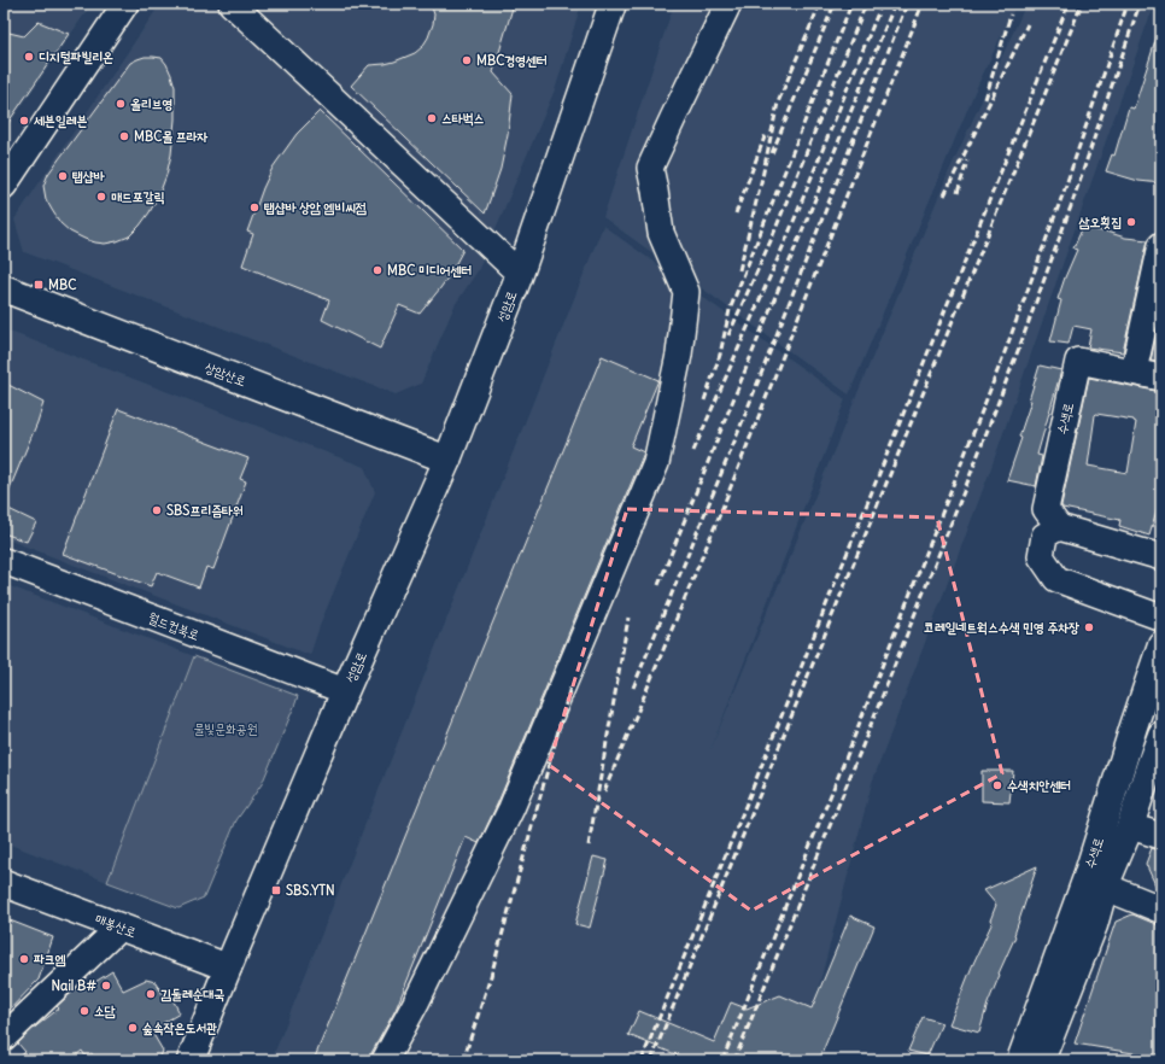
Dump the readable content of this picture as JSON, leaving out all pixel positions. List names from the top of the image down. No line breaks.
{"streets":{"main road":["성암로","상암산로","수색로","매봉산로"],"street":["월드컵북로"]},"crossings":[["성암로","상암산로"],["성암로","월드컵북로"],["성암로","매봉산로"]],"parks":["물빛문화공원"],"places":{"other":["디지털파빌리온","MBC경영센터","올리브영","스타벅스","세븐일레븐","MBC몰 프라자","탭샵바","매드포갈릭","탭샵바 상암 엠비씨점","삼오횟집","MBC 미디어센터","SBS프리즘타워","코레일네트웍스수색 민영 주차장","수색치안센터","파크엠","Nail B#","김둘레순대국","소담","숲속작은도서관"],"transit":["MBC","SBS.YTN"]}}
